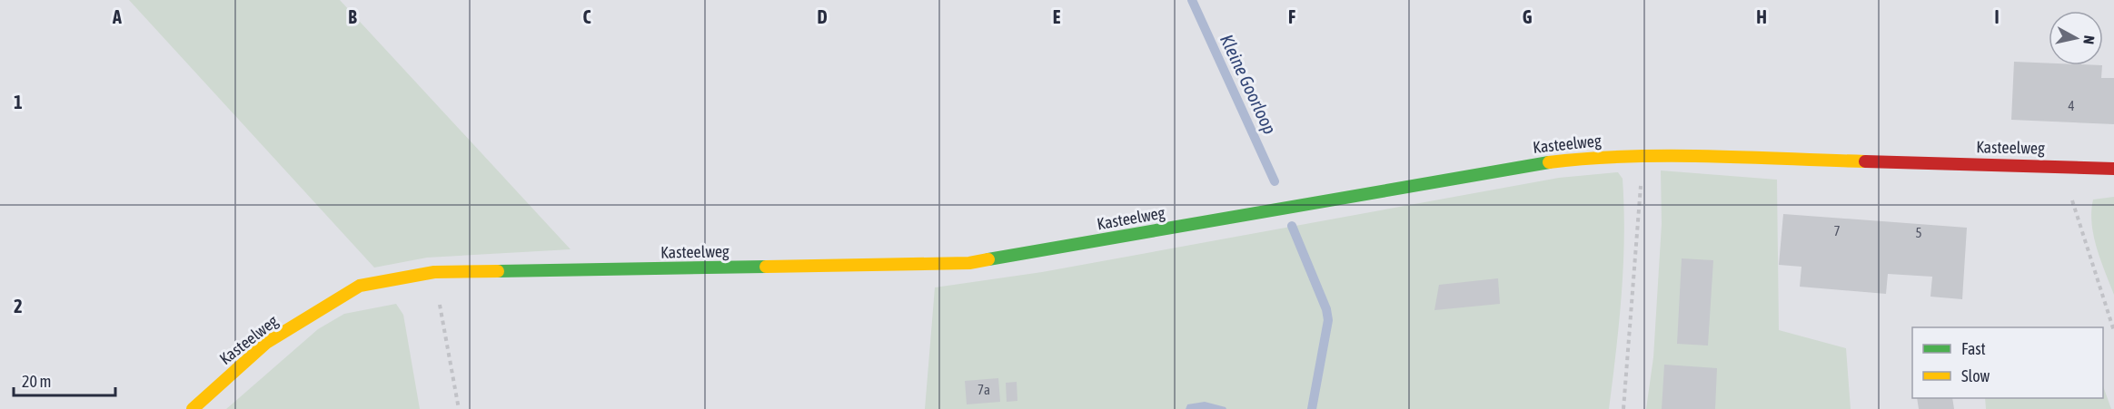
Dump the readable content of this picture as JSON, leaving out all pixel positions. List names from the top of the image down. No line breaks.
{"streets":{"street":["Kasteelweg"]},"water":["Kleine Goorloop"],"house_numbers":["4","7","5","7a"],"legend":["Fast","Slow"],"scale_bar":"20 m","north":"right","grid":{"columns":["A","B","C","D","E","F","G","H","I"],"rows":["1","2"]}}
